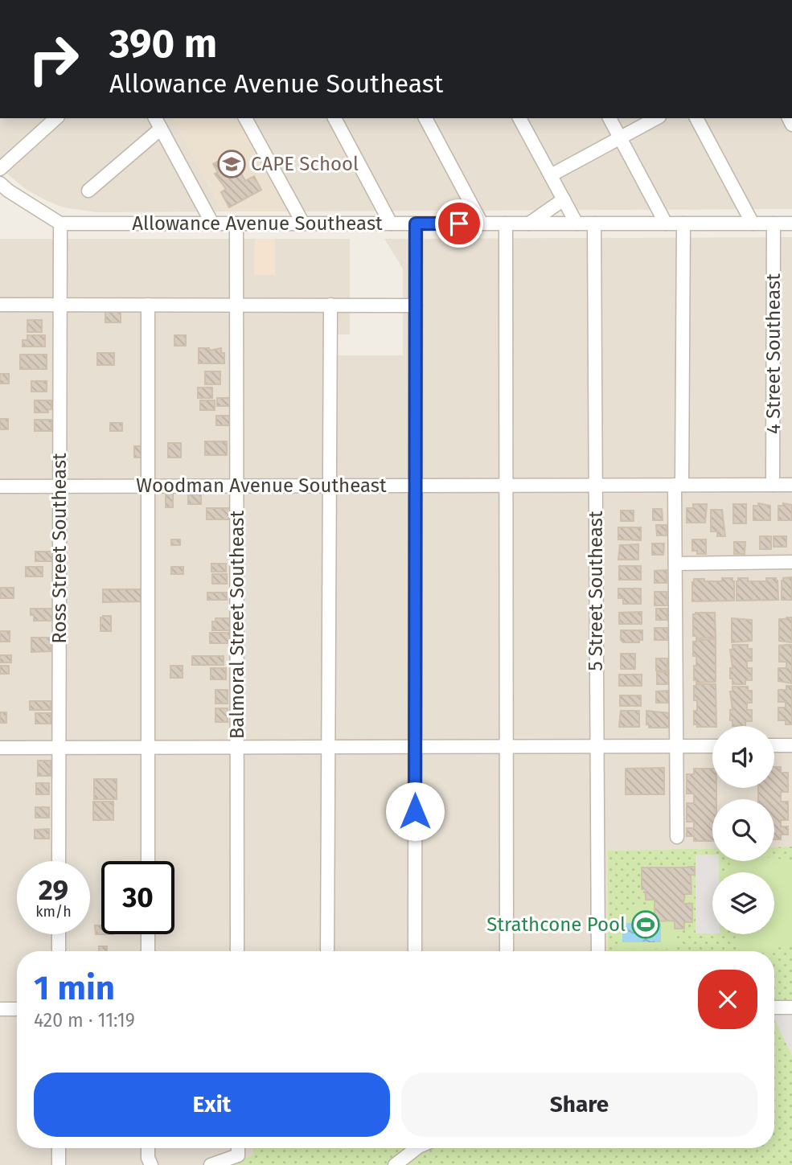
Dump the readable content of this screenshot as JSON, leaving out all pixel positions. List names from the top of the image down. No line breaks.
{"streets":{"street":["Allowance Avenue Southeast","4 Street Southeast","Woodman Avenue Southeast","Ross Street Southeast","5 Street Southeast","Balmoral Street Southeast"]},"crossings":[["Allowance Avenue Southeast","4 Street Southeast"],["Allowance Avenue Southeast","Ross Street Southeast"],["Allowance Avenue Southeast","5 Street Southeast"],["Allowance Avenue Southeast","Balmoral Street Southeast"],["4 Street Southeast","Woodman Avenue Southeast"],["Woodman Avenue Southeast","Ross Street Southeast"],["Woodman Avenue Southeast","5 Street Southeast"],["Woodman Avenue Southeast","Balmoral Street Southeast"]],"places":{"school or university":["CAPE School"],"sports":["Strathcone Pool"]},"page":{"turn":["390 m","Allowance Avenue Southeast"],"speed":"29 km/h","limit":"30","heading":["1 min","420 m · 11:19"],"buttons":["Exit","Share"]}}
